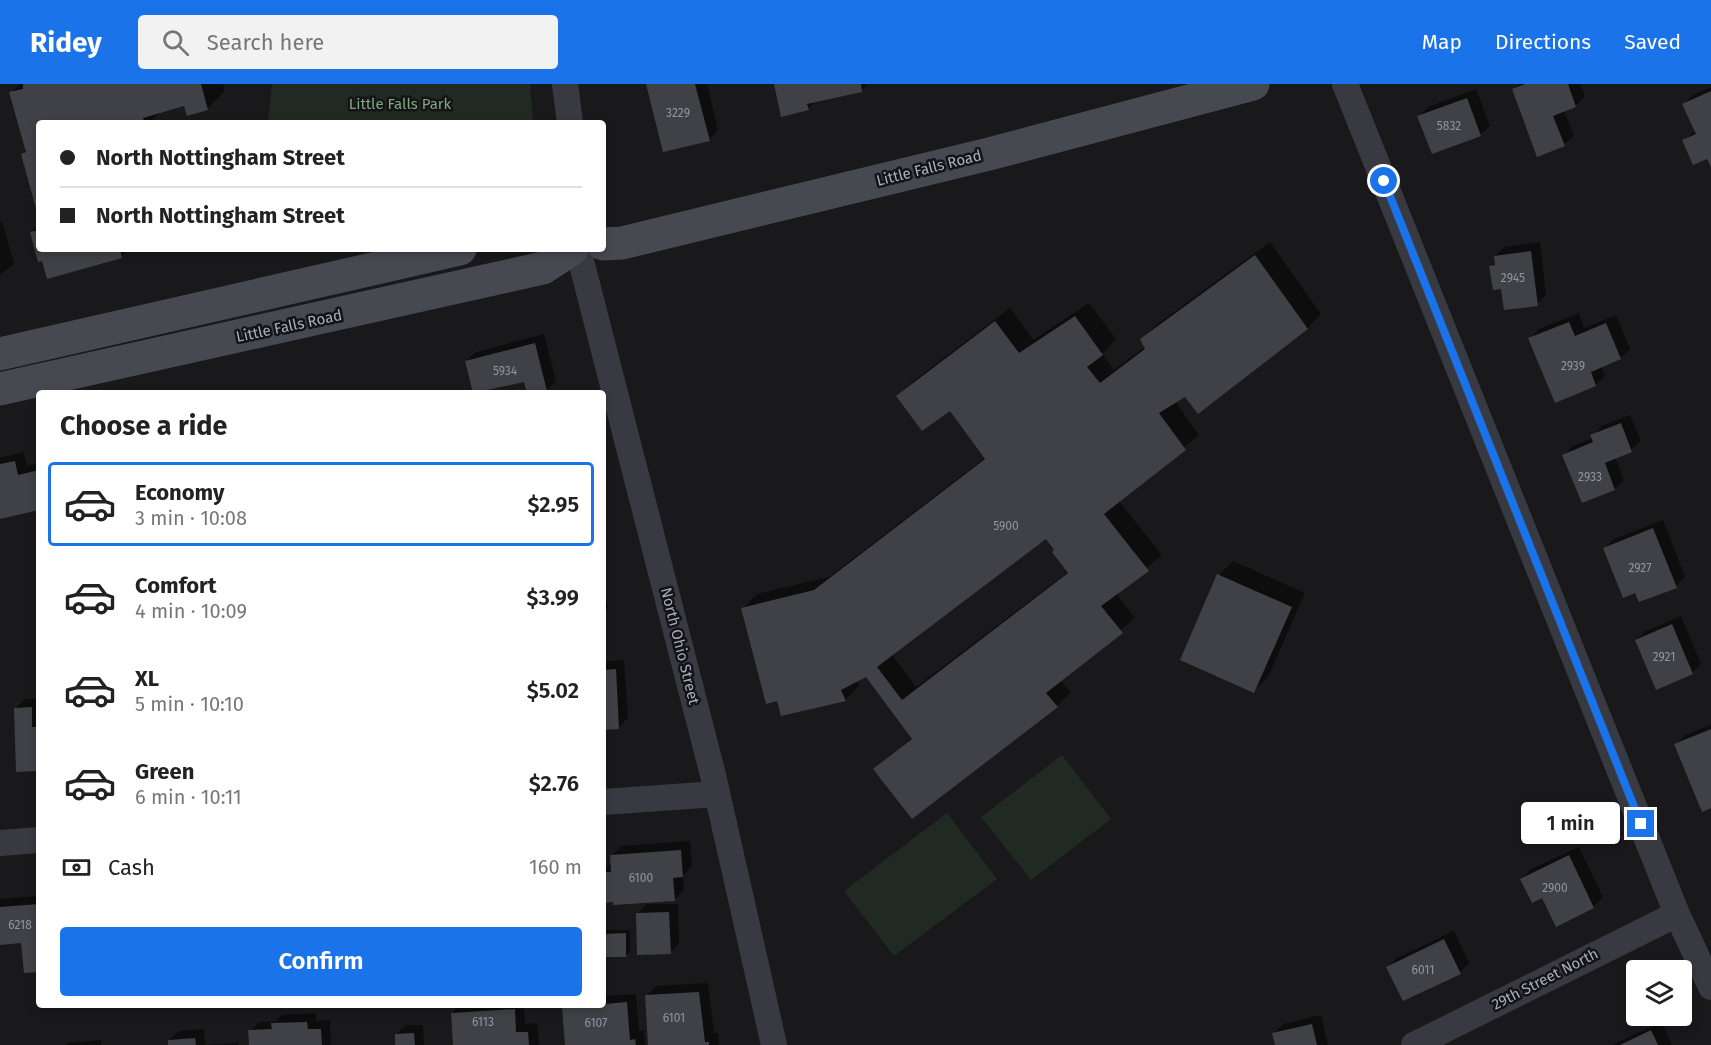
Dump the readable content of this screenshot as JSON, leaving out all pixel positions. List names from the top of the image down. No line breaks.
{"streets":{"street":["Little Falls Road","North Ohio Street","29th Street North"]},"parks":["Little Falls Park"],"house_numbers":["3229","5832","2945","2939","5934","2933","5900","2927","2921","6100","2900","6218","6011","6101","6113","6107"],"page":{"header":"Ridey","search":"Search here","nav":["Map","Directions","Saved"],"banner":["North Nottingham Street","North Nottingham Street"],"heading":"Choose a ride","list":[{"name":"Economy","note":"3 min · 10:08","value":"$2.95"},{"name":"Comfort","note":"4 min · 10:09","value":"$3.99"},{"name":"XL","note":"5 min · 10:10","value":"$5.02"},{"name":"Green","note":"6 min · 10:11","value":"$2.76"}],"bubble":"1 min","pay":["Cash","160 m"],"buttons":"Confirm"}}
